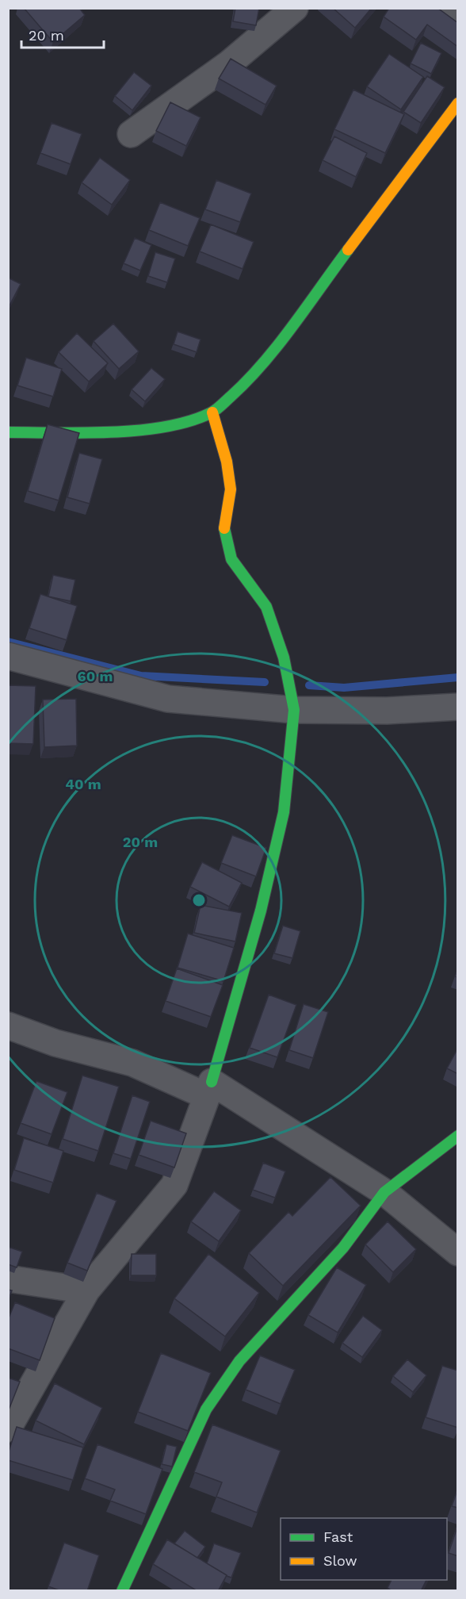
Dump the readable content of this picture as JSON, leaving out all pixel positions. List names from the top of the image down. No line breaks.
{"legend":["Fast","Slow"],"scale_bar":"20 m","rings":["60 m","40 m","20 m"]}
